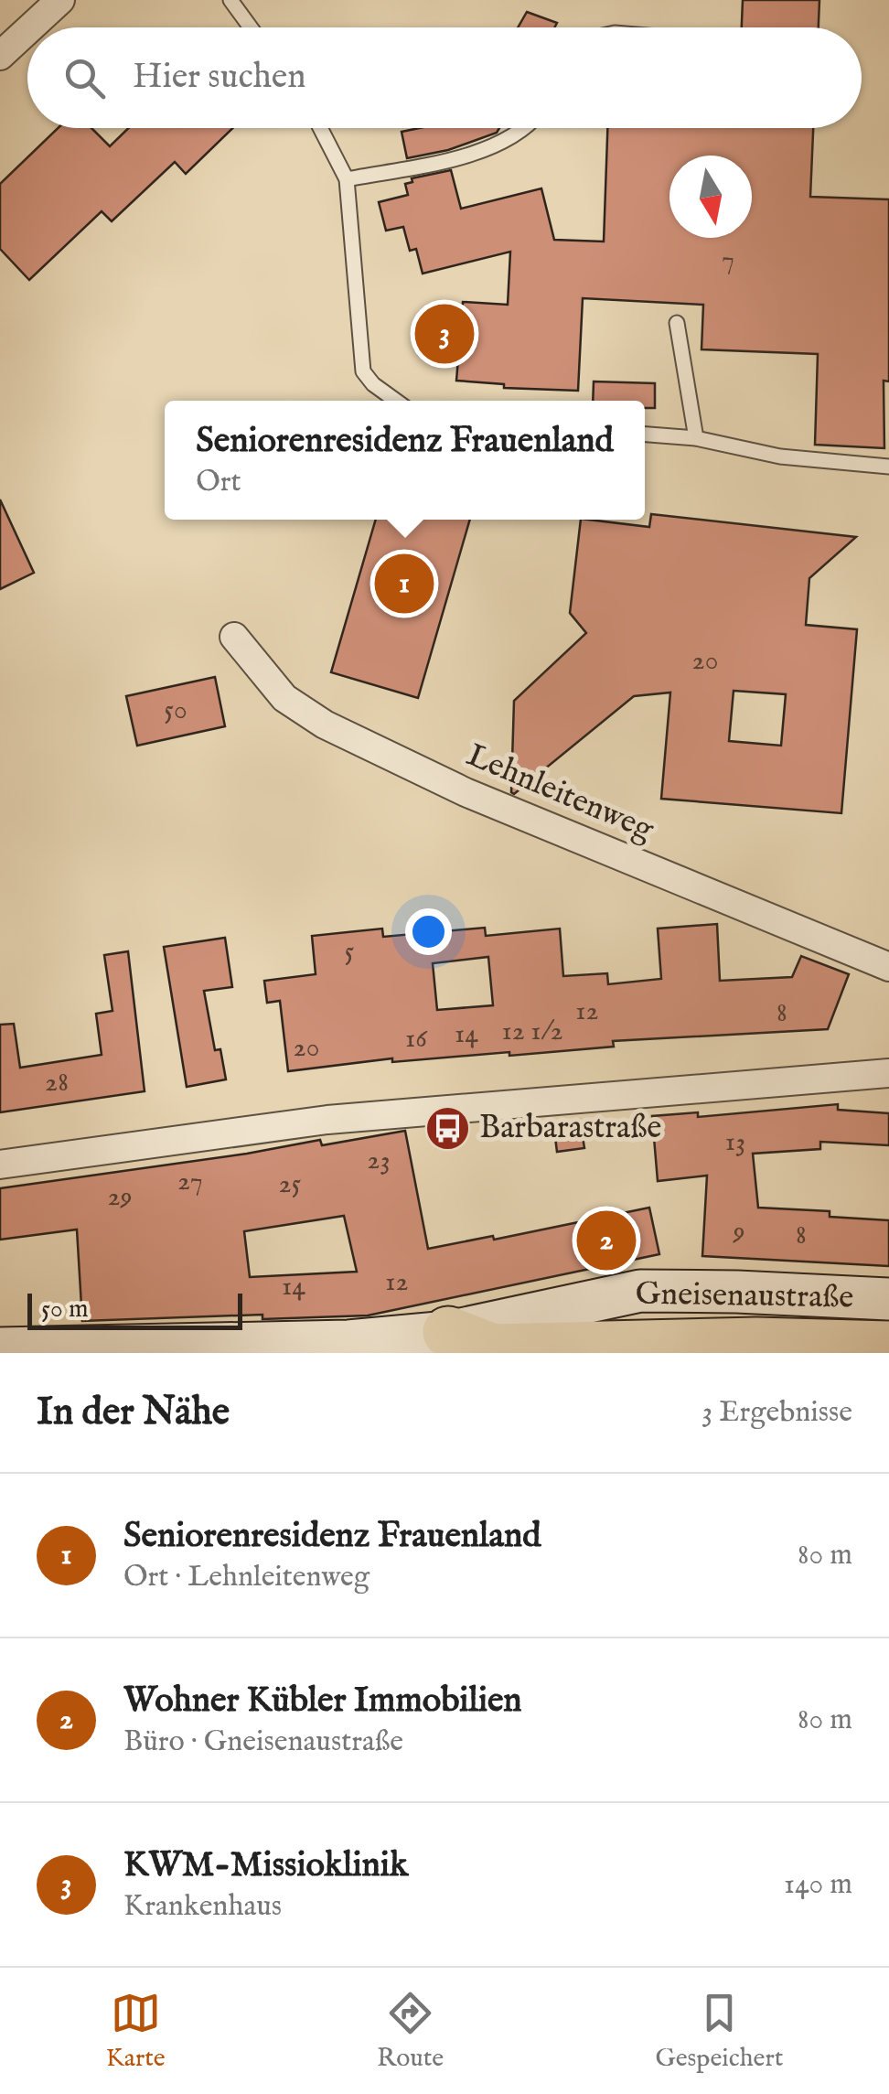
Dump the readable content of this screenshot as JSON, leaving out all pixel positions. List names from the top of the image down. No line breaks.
{"streets":{"street":["Lehnleitenweg"]},"places":{"bus stop":["Barbarastraße"]},"house_numbers":["7","20","50","5","12","8","12 1/2","14","16","20","28","13","23","27","25","29","9","8","12","14"],"scale_bar":"50 m","north":"bottom","page":{"search":"Hier suchen","pins":["3","1","2"],"popup":["Seniorenresidenz Frauenland","Ort"],"scale":"50 m","heading":["In der Nähe","3 Ergebnisse"],"list":[{"mark":"1","name":"Seniorenresidenz Frauenland","note":"Ort · Lehnleitenweg","value":"80 m"},{"mark":"2","name":"Wohner Kübler Immobilien","note":"Büro · Gneisenaustraße","value":"80 m"},{"mark":"3","name":"KWM-Missioklinik","note":"Krankenhaus","value":"140 m"}],"nav":["Karte","Route","Gespeichert"]}}
